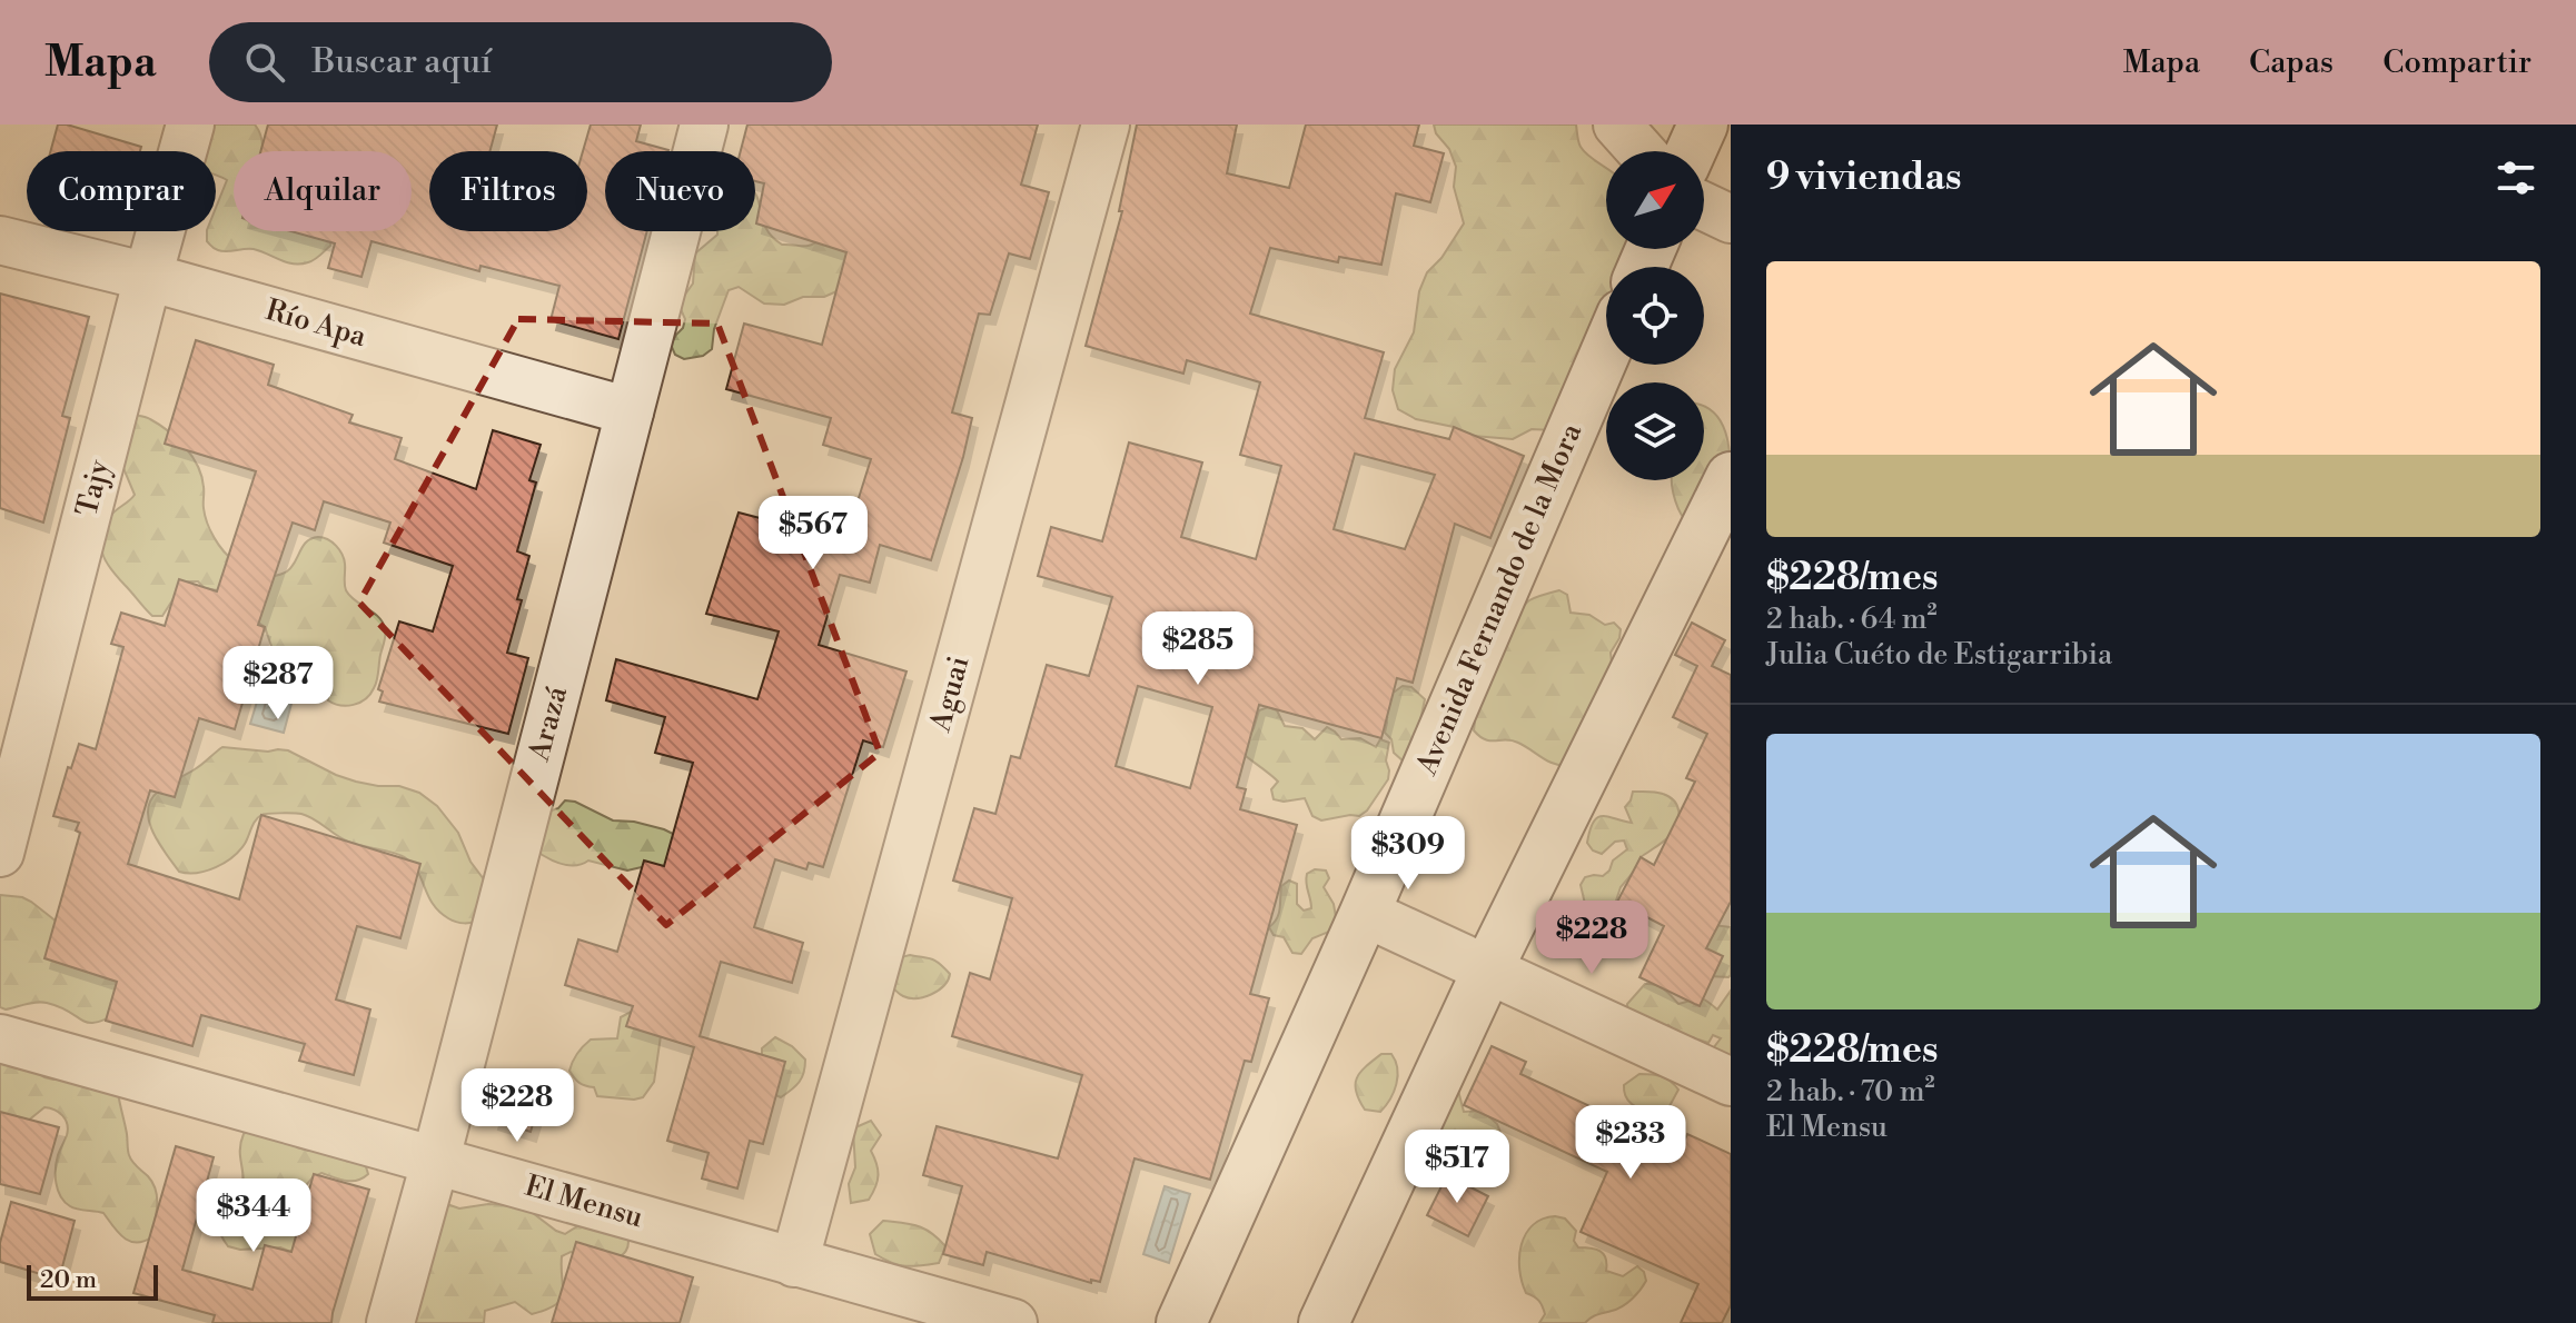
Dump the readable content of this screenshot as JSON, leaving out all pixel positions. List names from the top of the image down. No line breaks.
{"streets":{"main road":["Avenida Fernando de la Mora"],"street":["Río Apa","Tajy","Aguai","Arazá","El Mensu"]},"crossings":[["Río Apa","Tajy"],["Río Apa","Arazá"],["Aguai","El Mensu"],["Arazá","El Mensu"]],"scale_bar":"20 m","north":"top right","page":{"header":"Mapa","search":"Buscar aquí","nav":["Mapa","Capas","Compartir"],"heading":"9 viviendas","chip":["Comprar","Alquilar","Filtros","Nuevo"],"list":[{"name":"$228/mes","note":"2 hab. · 64 m² · Julia Cuéto de Estigarribia"},{"name":"$228/mes","note":"2 hab. · 70 m² · El Mensu"}],"price":["$567","$285","$287","$309","$228","$228","$233","$517","$344"],"scale":"20 m"}}
